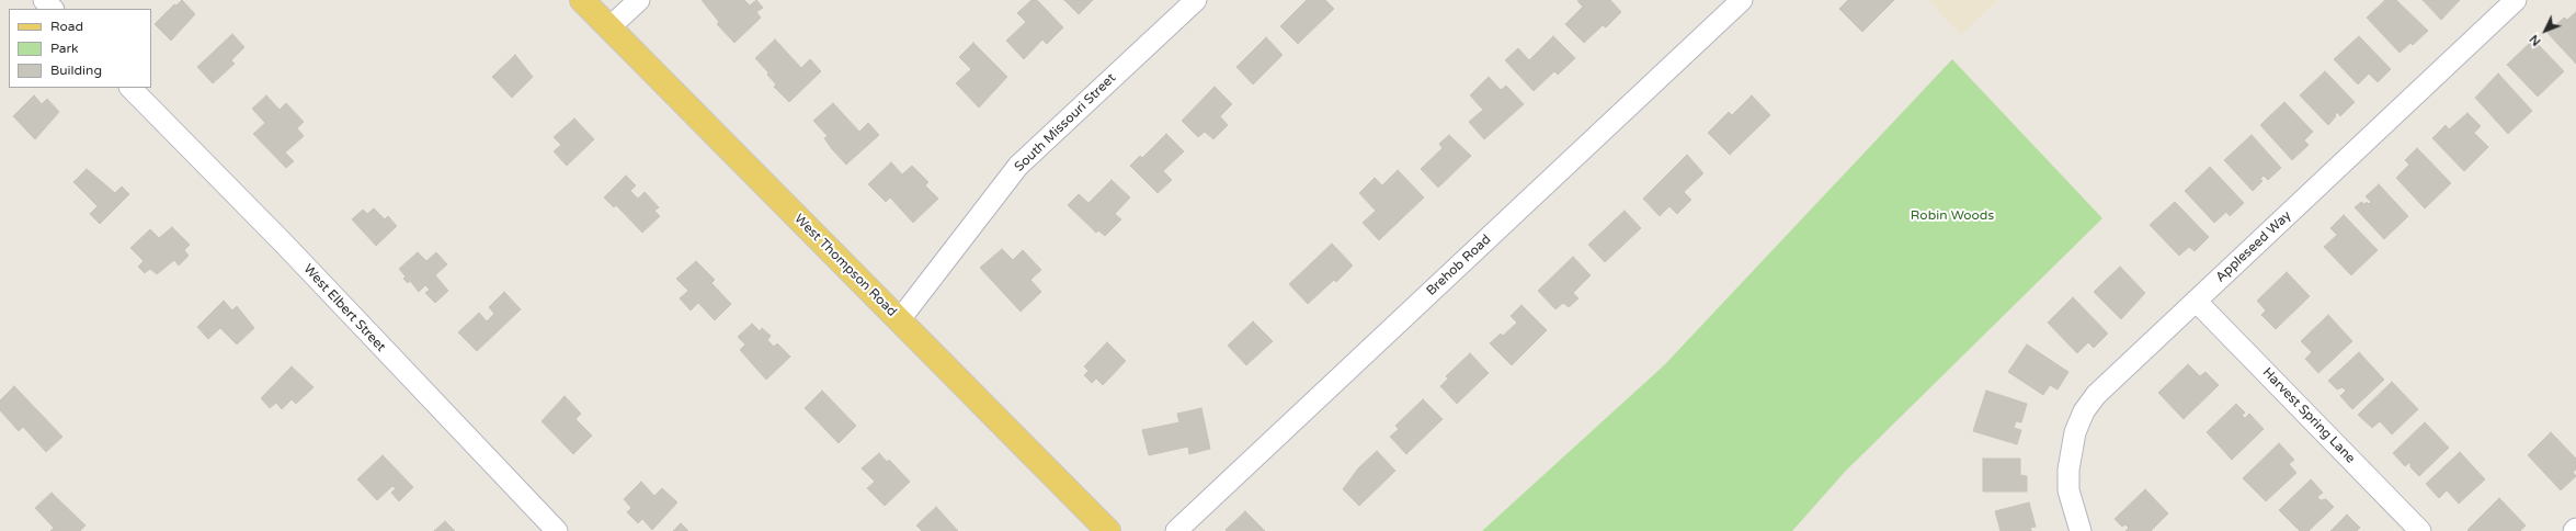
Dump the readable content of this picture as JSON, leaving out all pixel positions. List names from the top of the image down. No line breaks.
{"streets":{"main road":["West Thompson Road"],"street":["South Missouri Street","Appleseed Way","Brehob Road","West Elbert Street","Harvest Spring Lane"]},"crossings":[["South Missouri Street","West Thompson Road"],["Appleseed Way","Harvest Spring Lane"]],"parks":["Robin Woods"],"legend":["Road","Park","Building"],"north":"bottom left"}
